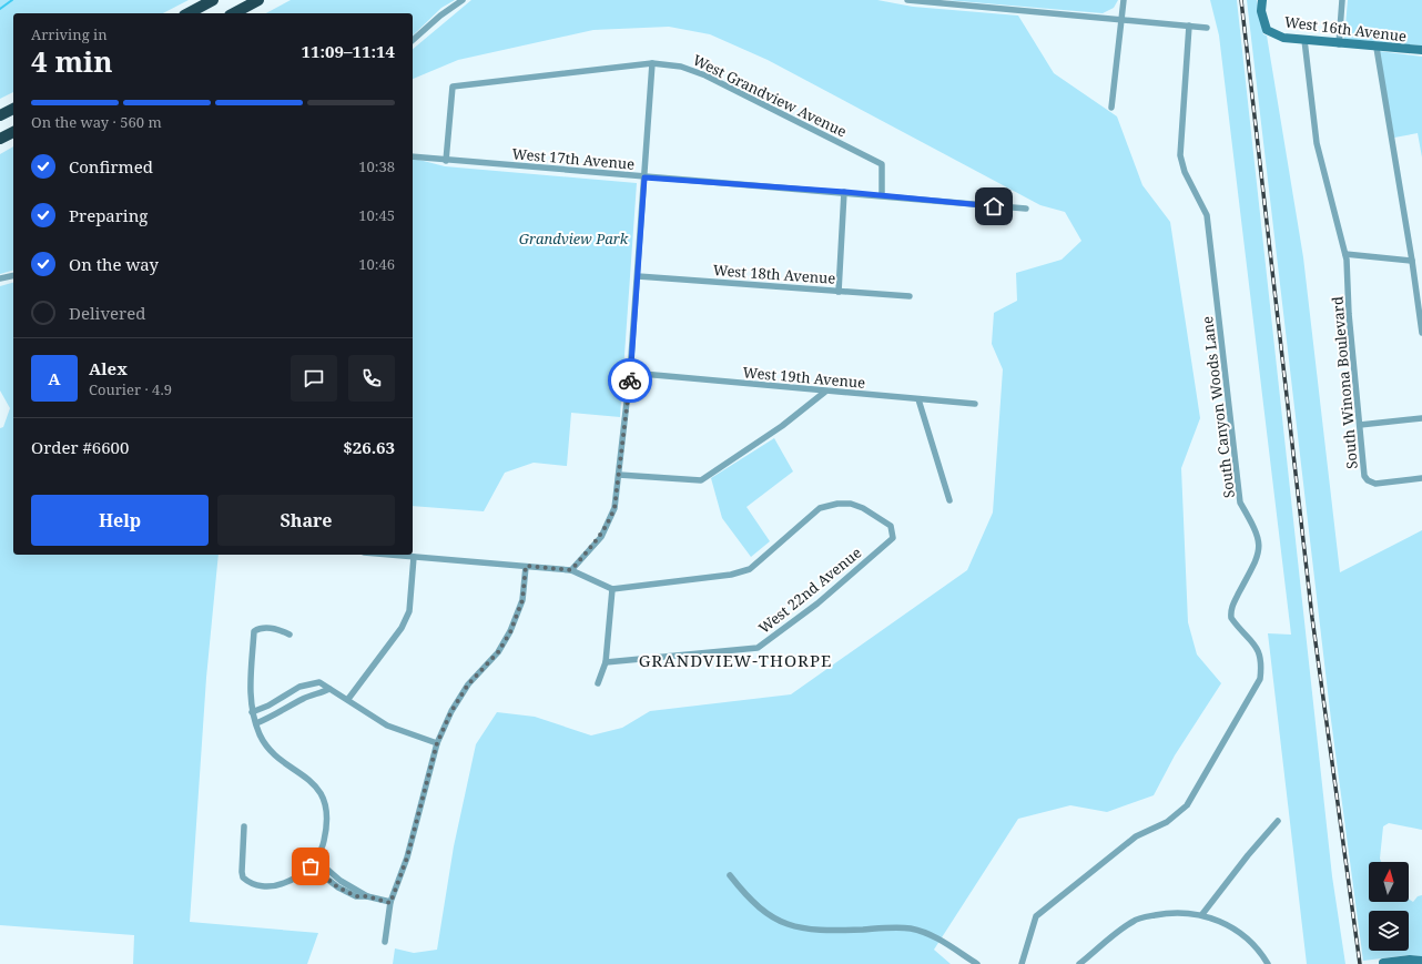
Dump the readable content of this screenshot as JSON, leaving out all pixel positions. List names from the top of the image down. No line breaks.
{"streets":{"street":["West 16th Avenue","West Grandview Avenue","West 17th Avenue","West 18th Avenue","West 19th Avenue","South Winona Boulevard","South Canyon Woods Lane","West 22nd Avenue"]},"crossings":[["West 16th Avenue","South Winona Boulevard"],["West Grandview Avenue","West 17th Avenue"]],"districts":["GRANDVIEW-THORPE"],"parks":["Grandview Park"],"north":"top","page":{"heading":["4 min","Arriving in","11:09–11:14"],"panel":["Alex","Courier · 4.9","Order #6600","$26.63"],"bar":"On the way · 560 m","list":[["Confirmed","10:38"],["Preparing","10:45"],["On the way","10:46"],"Delivered"],"round":"A","buttons":["Help","Share"]}}
